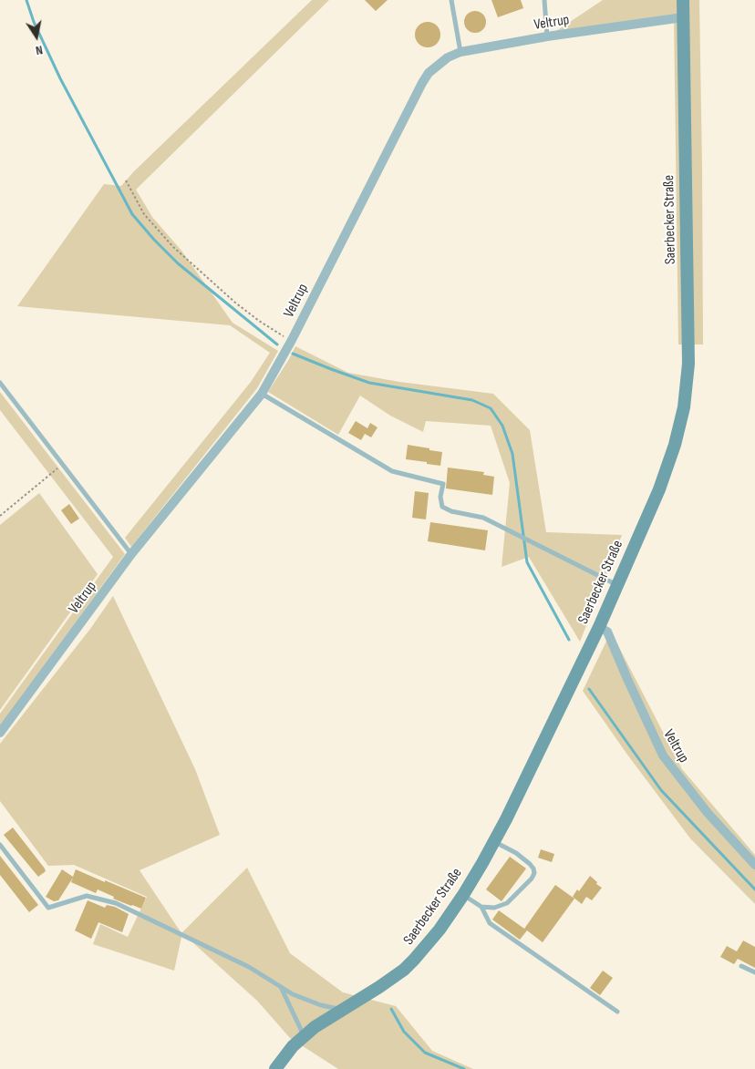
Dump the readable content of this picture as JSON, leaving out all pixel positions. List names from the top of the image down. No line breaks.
{"streets":{"main road":["Saerbecker Straße"],"street":["Veltrup"]},"crossings":[["Veltrup","Saerbecker Straße"]],"north":"bottom"}
